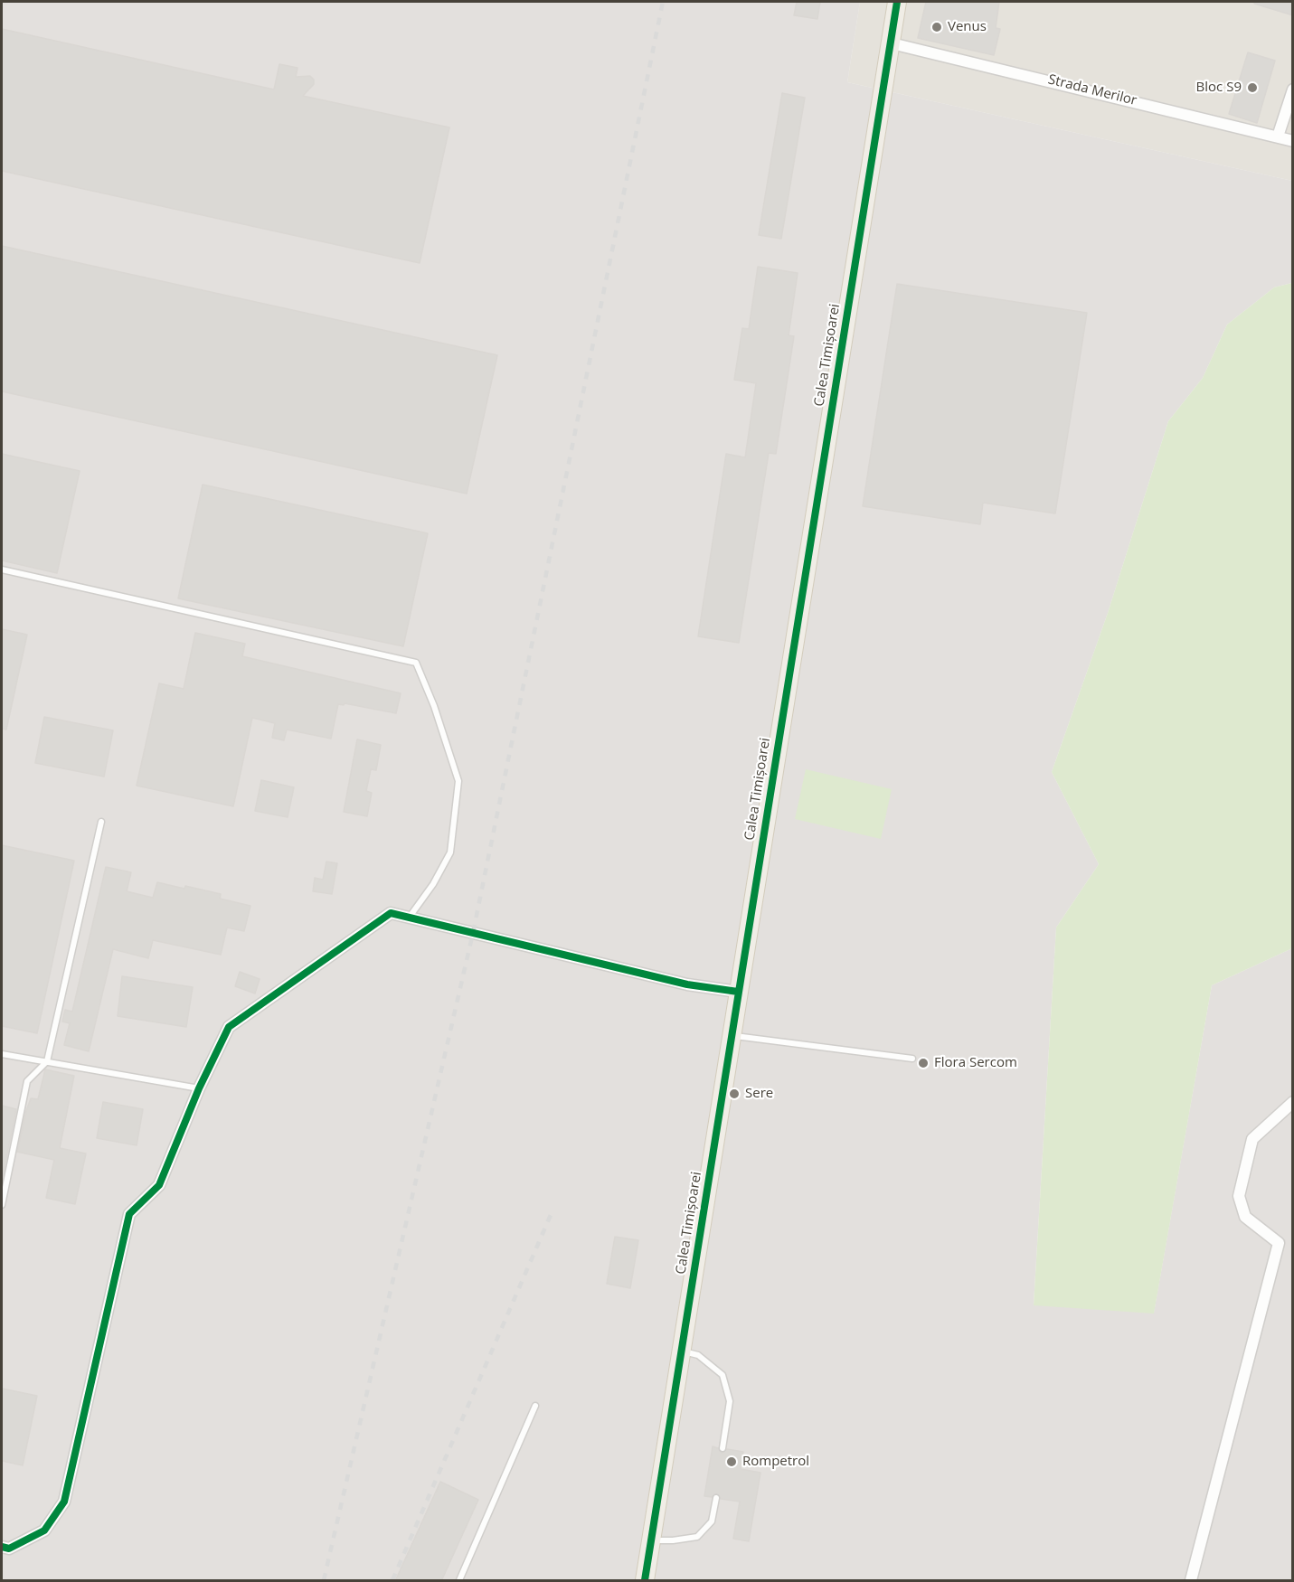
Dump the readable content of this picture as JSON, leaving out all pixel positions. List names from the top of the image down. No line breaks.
{"streets":{"main road":["Calea Timișoarei"],"street":["Strada Merilor"]},"crossings":[["Strada Merilor","Calea Timișoarei"]],"places":["Venus","Bloc S9","Flora Sercom","Sere","Rompetrol"]}
